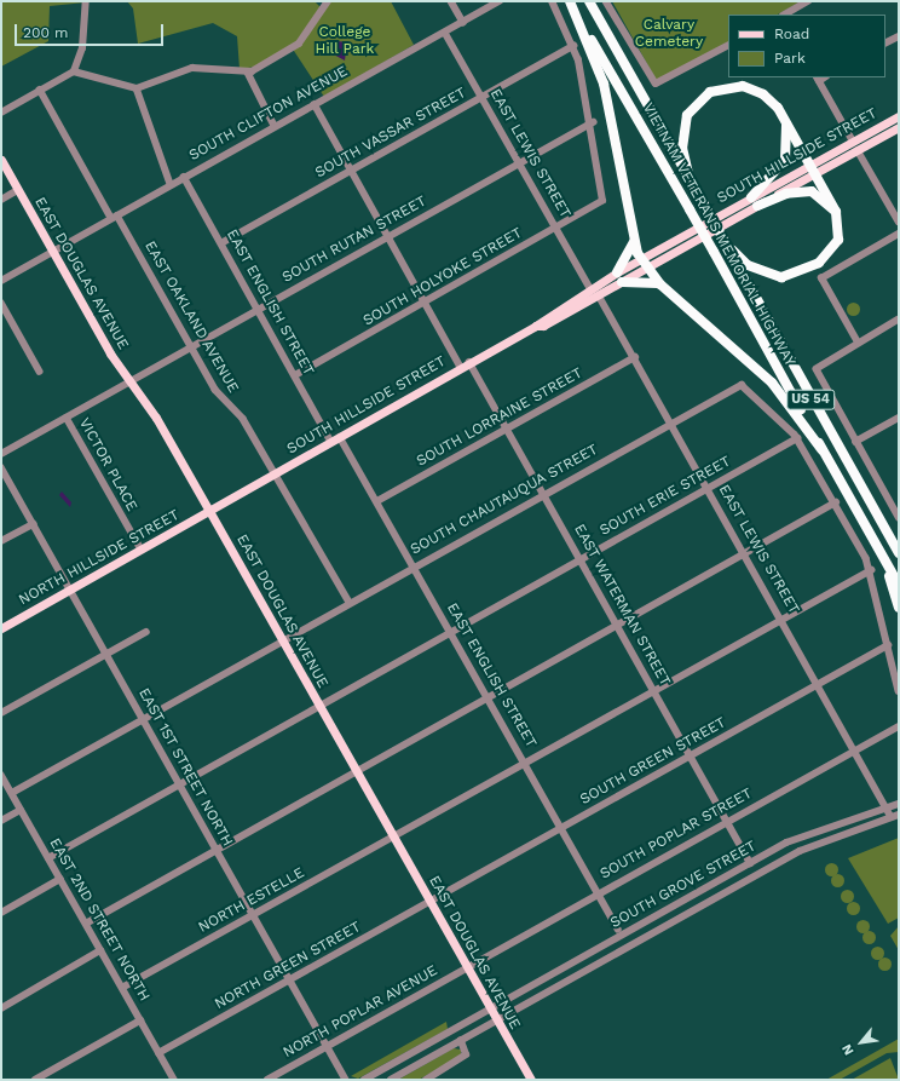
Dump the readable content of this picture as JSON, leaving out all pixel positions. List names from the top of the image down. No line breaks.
{"streets":{"highway":["VIETNAM VETERANS MEMORIAL HIGHWAY","US 54"],"main road":["SOUTH HILLSIDE STREET","EAST DOUGLAS AVENUE","NORTH HILLSIDE STREET"],"street":["SOUTH CLIFTON AVENUE","SOUTH VASSAR STREET","EAST LEWIS STREET","SOUTH RUTAN STREET","SOUTH HOLYOKE STREET","EAST ENGLISH STREET","EAST OAKLAND AVENUE","SOUTH LORRAINE STREET","VICTOR PLACE","SOUTH ERIE STREET","SOUTH CHAUTAUQUA STREET","EAST WATERMAN STREET","SOUTH GREEN STREET","EAST 1ST STREET NORTH","SOUTH POPLAR STREET","SOUTH GROVE STREET","NORTH ESTELLE","EAST 2ND STREET NORTH","NORTH GREEN STREET","NORTH POPLAR AVENUE"]},"crossings":[["SOUTH CLIFTON AVENUE","EAST LEWIS STREET"],["SOUTH CLIFTON AVENUE","EAST DOUGLAS AVENUE"],["SOUTH CLIFTON AVENUE","EAST ENGLISH STREET"],["SOUTH CLIFTON AVENUE","EAST OAKLAND AVENUE"],["SOUTH CLIFTON AVENUE","EAST WATERMAN STREET"],["SOUTH VASSAR STREET","EAST LEWIS STREET"],["SOUTH VASSAR STREET","EAST ENGLISH STREET"],["SOUTH VASSAR STREET","EAST WATERMAN STREET"],["EAST LEWIS STREET","SOUTH HILLSIDE STREET"],["EAST LEWIS STREET","SOUTH RUTAN STREET"],["EAST LEWIS STREET","SOUTH HOLYOKE STREET"],["EAST LEWIS STREET","SOUTH LORRAINE STREET"],["EAST LEWIS STREET","SOUTH ERIE STREET"],["EAST LEWIS STREET","SOUTH CHAUTAUQUA STREET"],["EAST LEWIS STREET","SOUTH GREEN STREET"],["EAST LEWIS STREET","SOUTH POPLAR STREET"],["EAST LEWIS STREET","SOUTH GROVE STREET"],["EAST LEWIS STREET","NORTH ESTELLE"],["SOUTH HILLSIDE STREET","EAST DOUGLAS AVENUE"],["SOUTH HILLSIDE STREET","EAST ENGLISH STREET"],["SOUTH HILLSIDE STREET","EAST OAKLAND AVENUE"],["SOUTH HILLSIDE STREET","NORTH HILLSIDE STREET"],["SOUTH HILLSIDE STREET","EAST WATERMAN STREET"],["SOUTH RUTAN STREET","EAST DOUGLAS AVENUE"],["SOUTH RUTAN STREET","SOUTH HOLYOKE STREET"],["SOUTH RUTAN STREET","EAST ENGLISH STREET"],["SOUTH RUTAN STREET","EAST OAKLAND AVENUE"],["SOUTH RUTAN STREET","VICTOR PLACE"],["SOUTH RUTAN STREET","EAST WATERMAN STREET"],["EAST DOUGLAS AVENUE","SOUTH ERIE STREET"],["EAST DOUGLAS AVENUE","SOUTH CHAUTAUQUA STREET"],["EAST DOUGLAS AVENUE","NORTH HILLSIDE STREET"],["EAST DOUGLAS AVENUE","SOUTH GREEN STREET"],["EAST DOUGLAS AVENUE","SOUTH POPLAR STREET"],["EAST DOUGLAS AVENUE","SOUTH GROVE STREET"],["EAST DOUGLAS AVENUE","NORTH ESTELLE"],["EAST DOUGLAS AVENUE","NORTH GREEN STREET"],["EAST DOUGLAS AVENUE","NORTH POPLAR AVENUE"],["SOUTH HOLYOKE STREET","EAST ENGLISH STREET"],["SOUTH HOLYOKE STREET","EAST WATERMAN STREET"],["EAST ENGLISH STREET","SOUTH LORRAINE STREET"],["EAST ENGLISH STREET","SOUTH ERIE STREET"],["EAST ENGLISH STREET","SOUTH CHAUTAUQUA STREET"],["EAST ENGLISH STREET","SOUTH GREEN STREET"],["EAST ENGLISH STREET","SOUTH POPLAR STREET"],["EAST ENGLISH STREET","NORTH ESTELLE"],["EAST OAKLAND AVENUE","SOUTH CHAUTAUQUA STREET"],["SOUTH LORRAINE STREET","EAST WATERMAN STREET"],["VICTOR PLACE","NORTH HILLSIDE STREET"],["SOUTH ERIE STREET","SOUTH CHAUTAUQUA STREET"],["SOUTH ERIE STREET","EAST WATERMAN STREET"],["SOUTH ERIE STREET","EAST 1ST STREET NORTH"],["SOUTH ERIE STREET","EAST 2ND STREET NORTH"],["SOUTH CHAUTAUQUA STREET","EAST WATERMAN STREET"],["SOUTH CHAUTAUQUA STREET","EAST 1ST STREET NORTH"],["SOUTH CHAUTAUQUA STREET","EAST 2ND STREET NORTH"],["NORTH HILLSIDE STREET","EAST 1ST STREET NORTH"],["EAST WATERMAN STREET","SOUTH GREEN STREET"],["EAST WATERMAN STREET","SOUTH POPLAR STREET"],["EAST WATERMAN STREET","SOUTH GROVE STREET"],["EAST WATERMAN STREET","NORTH ESTELLE"],["SOUTH GREEN STREET","NORTH GREEN STREET"],["EAST 1ST STREET NORTH","NORTH ESTELLE"],["EAST 1ST STREET NORTH","NORTH GREEN STREET"],["EAST 1ST STREET NORTH","NORTH POPLAR AVENUE"],["SOUTH POPLAR STREET","NORTH POPLAR AVENUE"],["NORTH ESTELLE","EAST 2ND STREET NORTH"],["EAST 2ND STREET NORTH","NORTH GREEN STREET"]],"parks":["Calvary Cemetery","College Hill Park"],"legend":["Road","Park"],"scale_bar":"200 m","north":"bottom left"}
